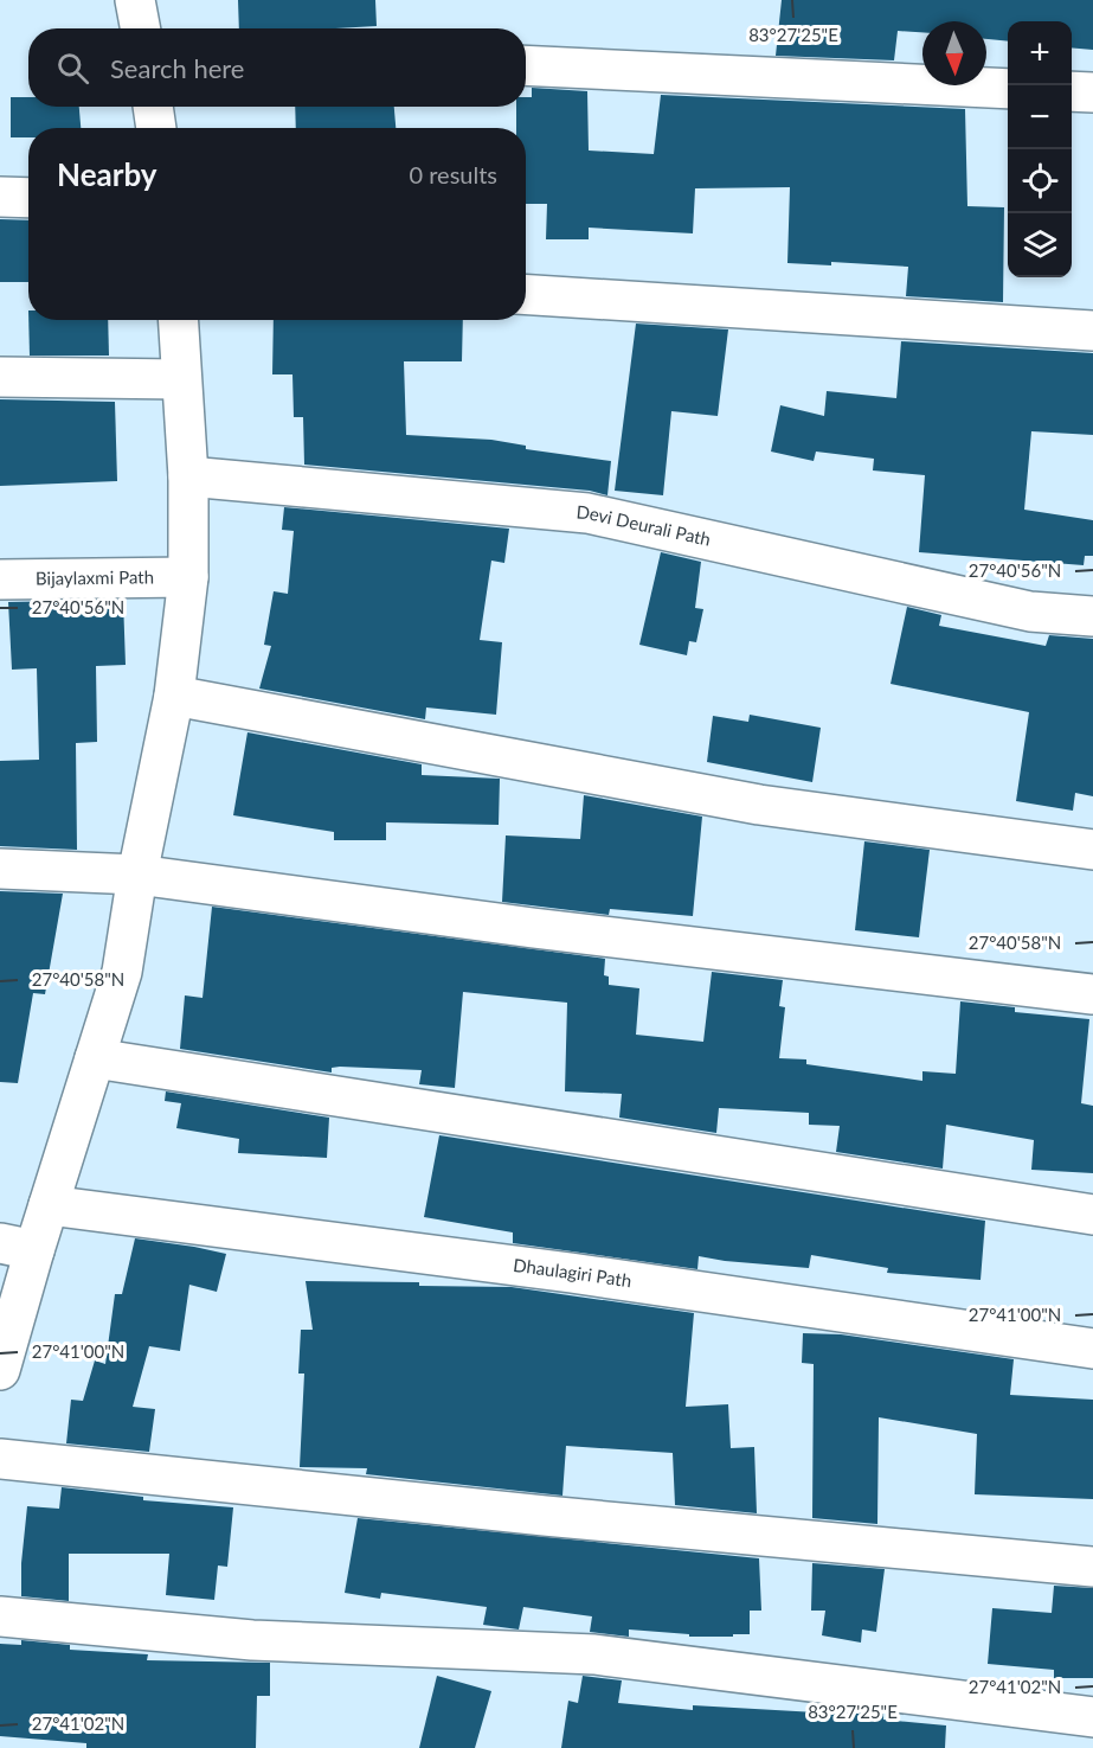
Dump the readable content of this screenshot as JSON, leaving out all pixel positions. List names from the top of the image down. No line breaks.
{"streets":{"street":["Devi Deurali Path","Bijaylaxmi Path","Dhaulagiri Path"]},"north":"bottom","page":{"map_buttons":["+","−"],"search":"Search here","heading":["Nearby","0 results"]},"coordinates":["83°27'25\"E","27°40'56\"N","27°40'58\"N","27°41'00\"N","27°41'02\"N"]}
